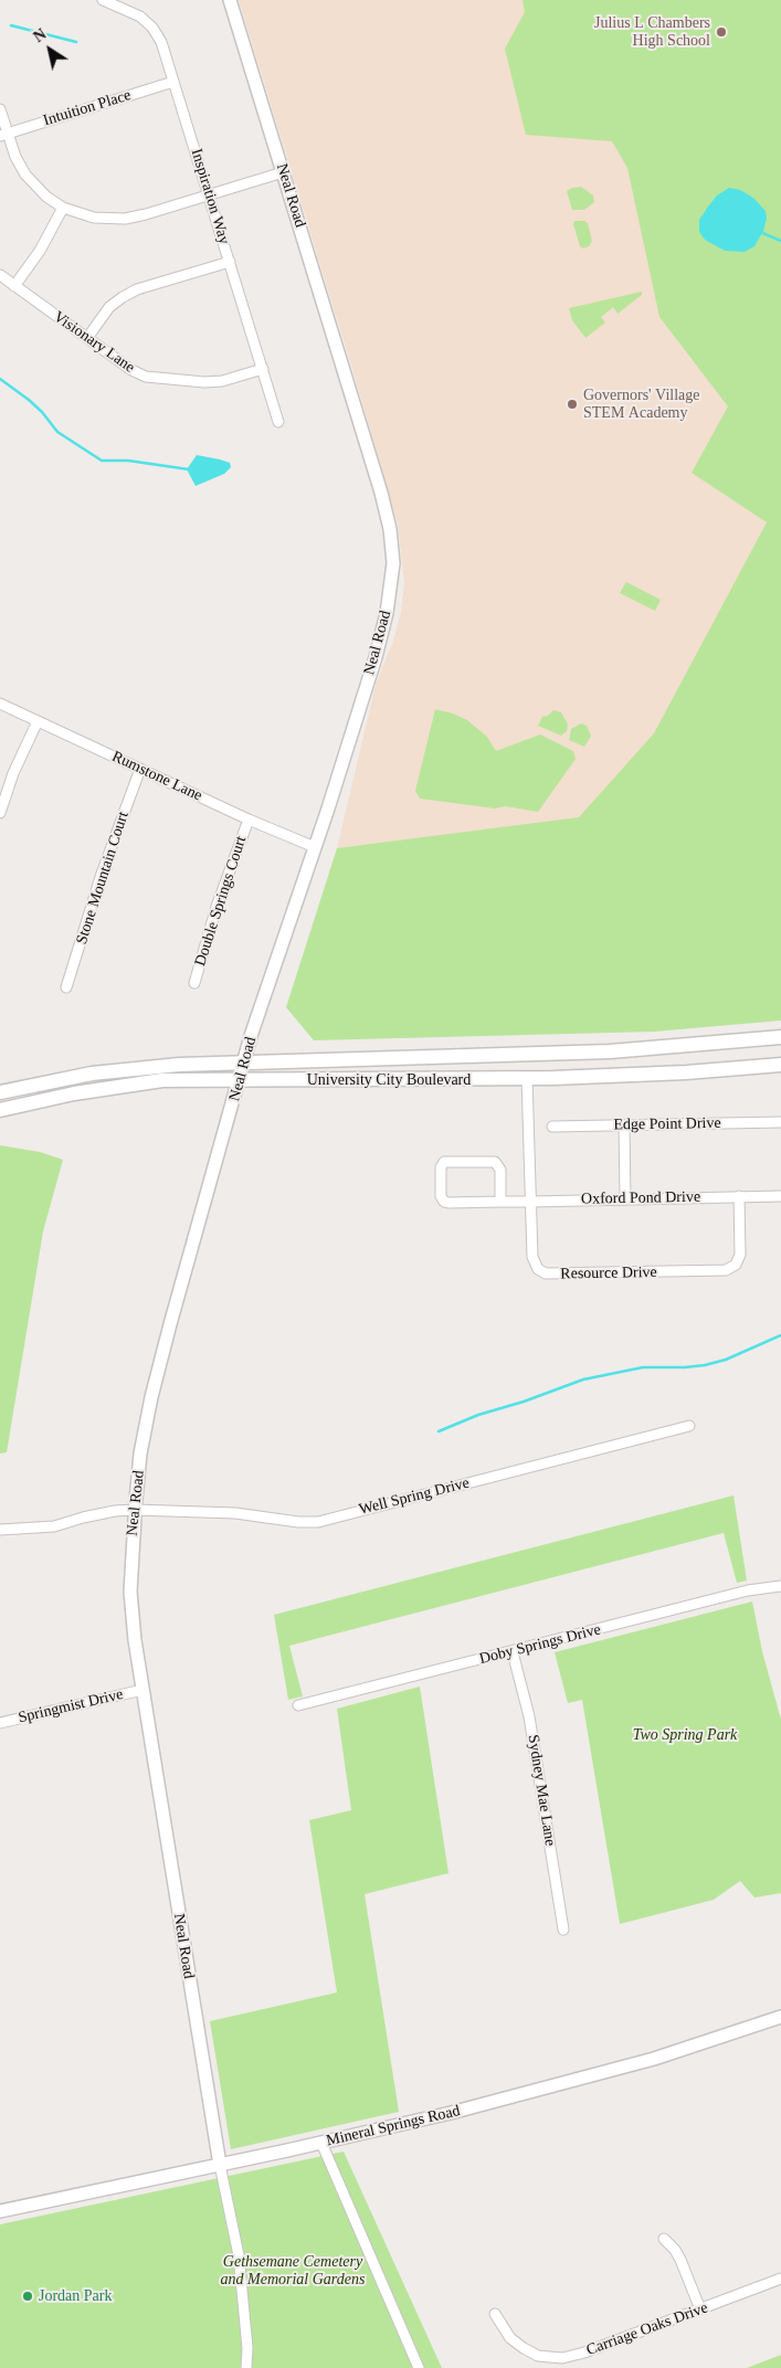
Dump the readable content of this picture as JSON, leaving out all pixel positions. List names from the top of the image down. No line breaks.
{"streets":{"main road":["University City Boulevard"],"street":["Intuition Place","Neal Road","Inspiration Way","Visionary Lane","Rumstone Lane","Stone Mountain Court","Double Springs Court","Edge Point Drive","Oxford Pond Drive","Resource Drive","Well Spring Drive","Doby Springs Drive","Springmist Drive","Sydney Mae Lane","Mineral Springs Road","Carriage Oaks Drive"]},"crossings":[["Intuition Place","Inspiration Way"],["Neal Road","Rumstone Lane"],["Neal Road","University City Boulevard"],["Neal Road","Well Spring Drive"],["Neal Road","Springmist Drive"],["Neal Road","Mineral Springs Road"],["Inspiration Way","Visionary Lane"],["Rumstone Lane","Stone Mountain Court"],["Rumstone Lane","Double Springs Court"],["University City Boulevard","Resource Drive"],["Oxford Pond Drive","Resource Drive"],["Doby Springs Drive","Sydney Mae Lane"]],"parks":["Two Spring Park","Gethsemane Cemetery and Memorial Gardens"],"places":["Julius L Chambers High School","Governors' Village STEM Academy","Jordan Park"],"north":"top left"}
